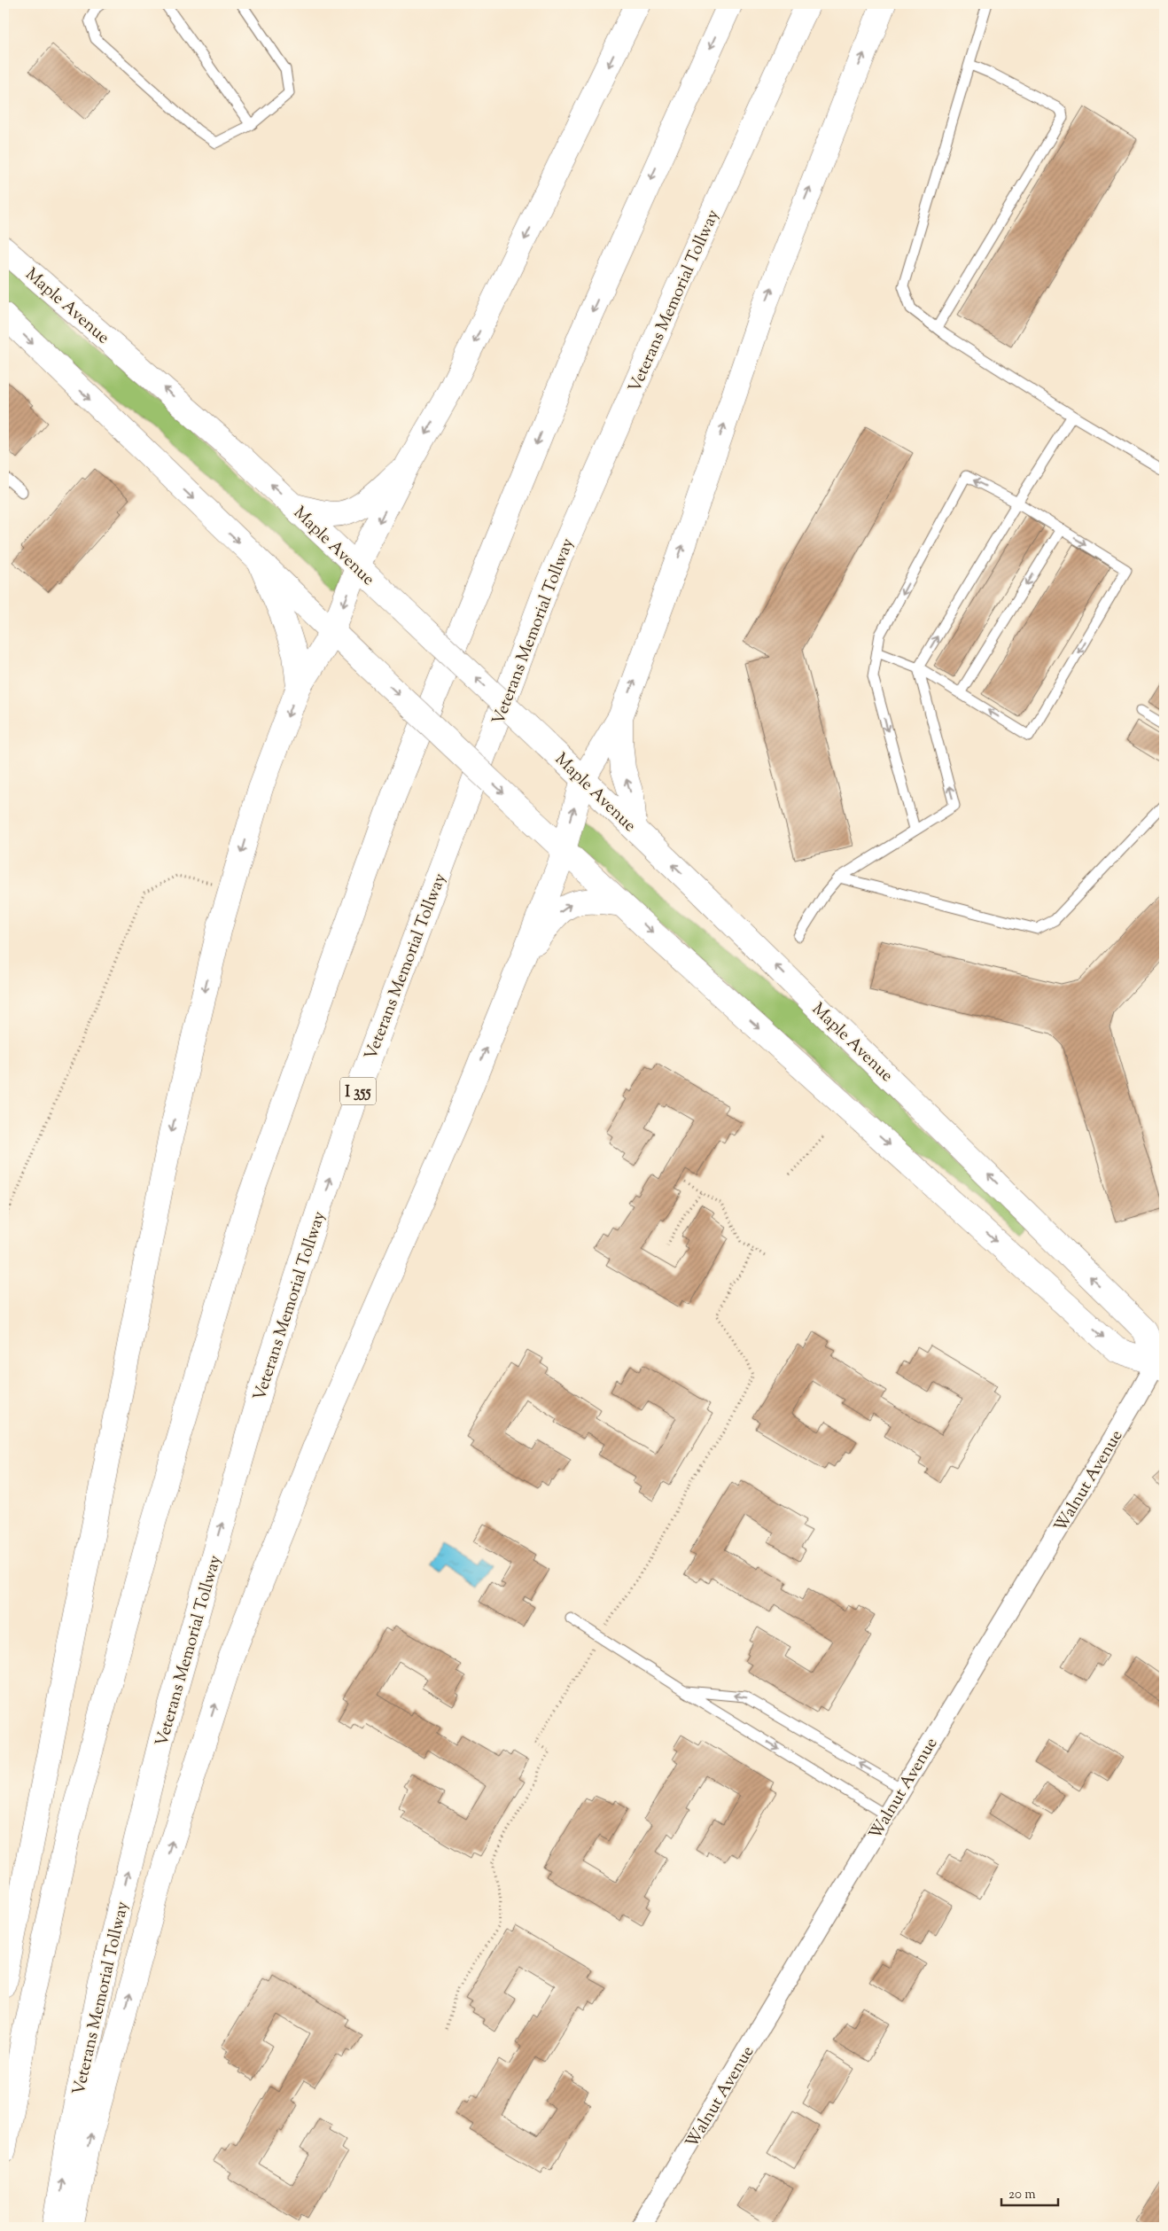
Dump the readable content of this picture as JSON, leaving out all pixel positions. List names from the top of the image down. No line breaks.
{"streets":{"main road":["Veterans Memorial Tollway","Maple Avenue","I 355"],"street":["Walnut Avenue"]},"crossings":[["Maple Avenue","Walnut Avenue"]],"scale_bar":"20 m"}
